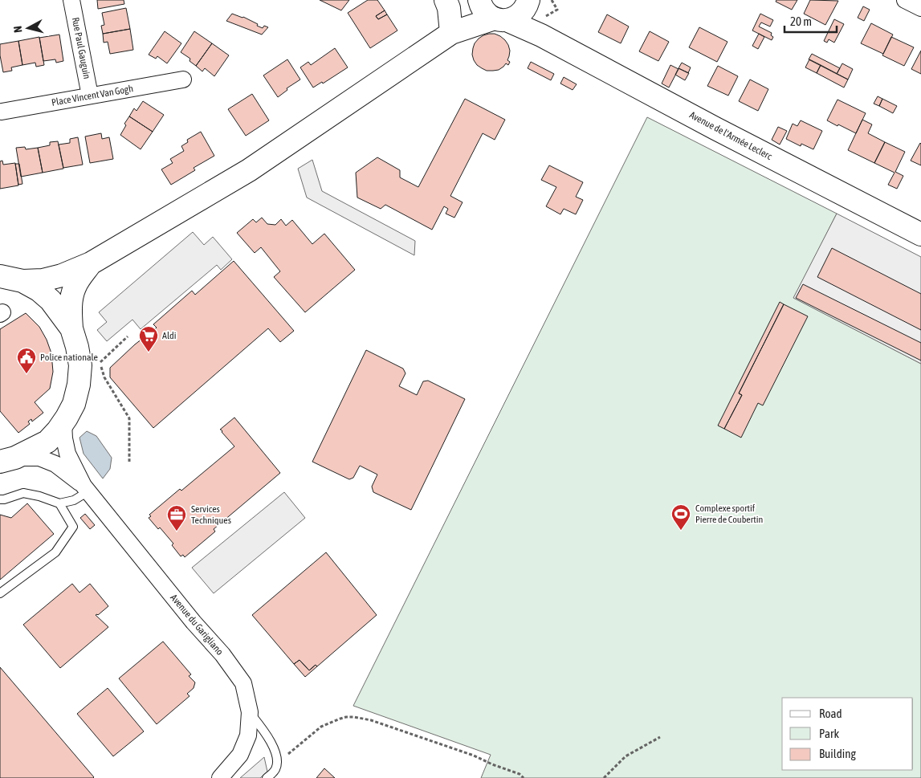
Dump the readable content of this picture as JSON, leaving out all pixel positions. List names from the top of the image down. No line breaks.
{"streets":{"main road":["Avenue de l'Armée Leclerc"],"street":["Rue Paul Gauguin","Place Vincent Van Gogh","Avenue du Garigliano"]},"crossings":[["Rue Paul Gauguin","Place Vincent Van Gogh"]],"places":{"supermarket":["Aldi"],"public building":["Police nationale"],"sports":["Complexe sportif Pierre de Coubertin"],"office":["Services Techniques"]},"legend":["Road","Park","Building"],"scale_bar":"20 m","north":"left"}
